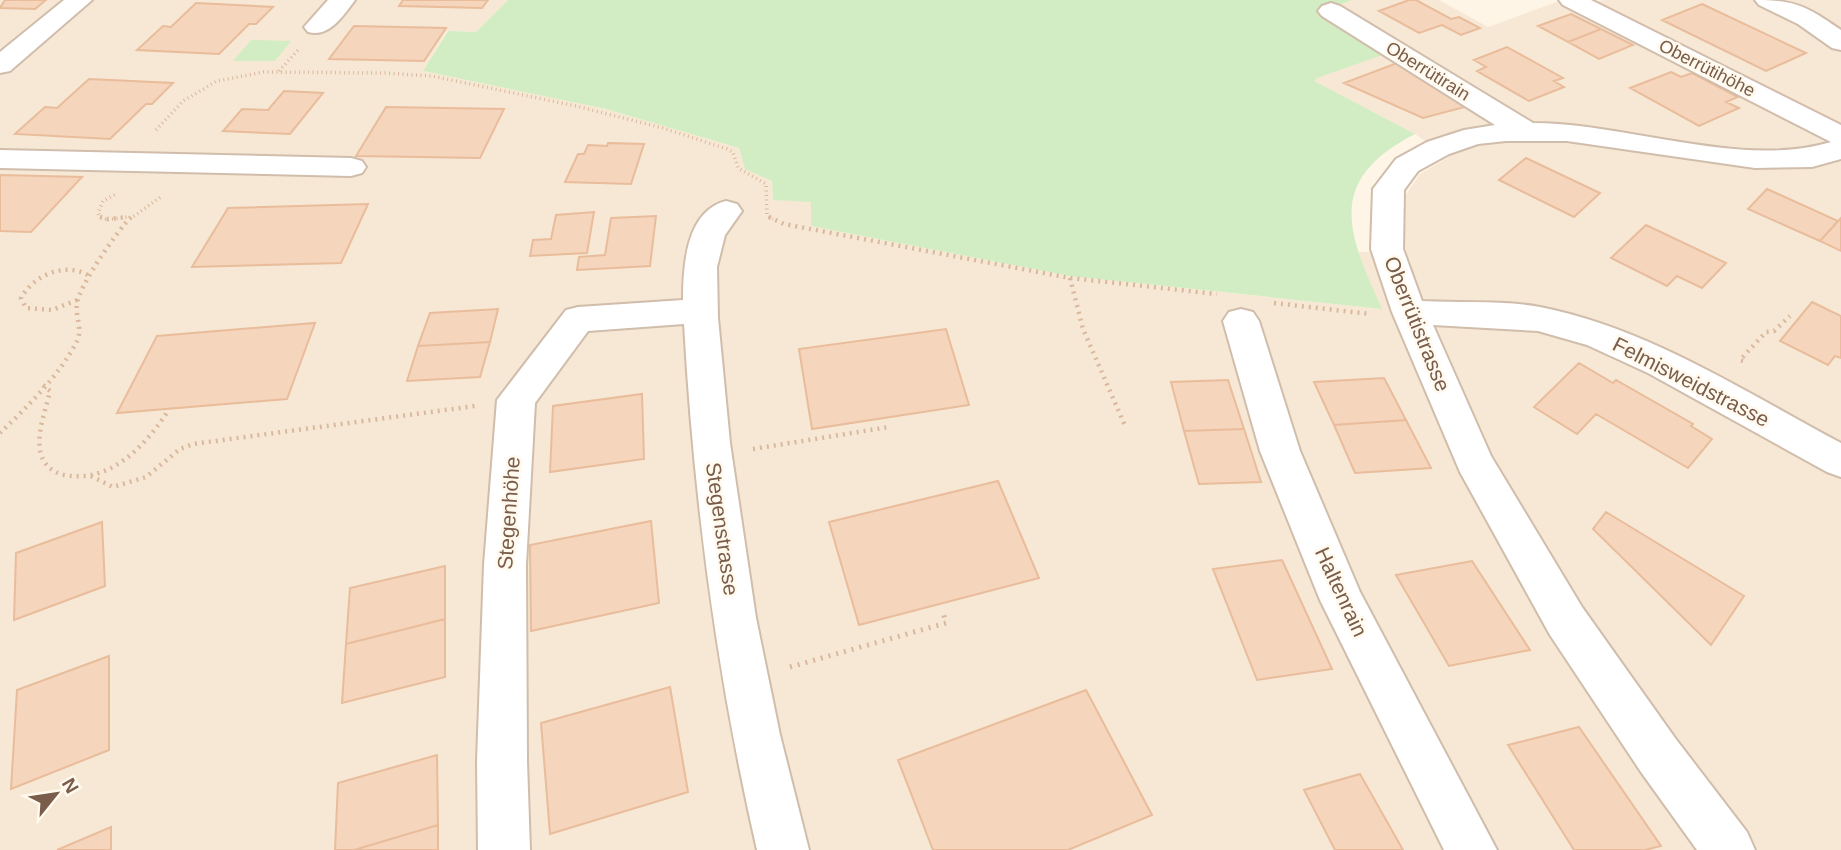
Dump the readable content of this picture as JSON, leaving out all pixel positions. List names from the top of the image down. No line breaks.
{"streets":{"street":["Oberrütihöhe","Oberrütirain","Oberrütistrasse","Felmisweidstrasse","Stegenhöhe","Stegenstrasse","Haltenrain"]},"crossings":[["Oberrütirain","Oberrütistrasse"],["Oberrütistrasse","Felmisweidstrasse"]],"north":"top right"}
